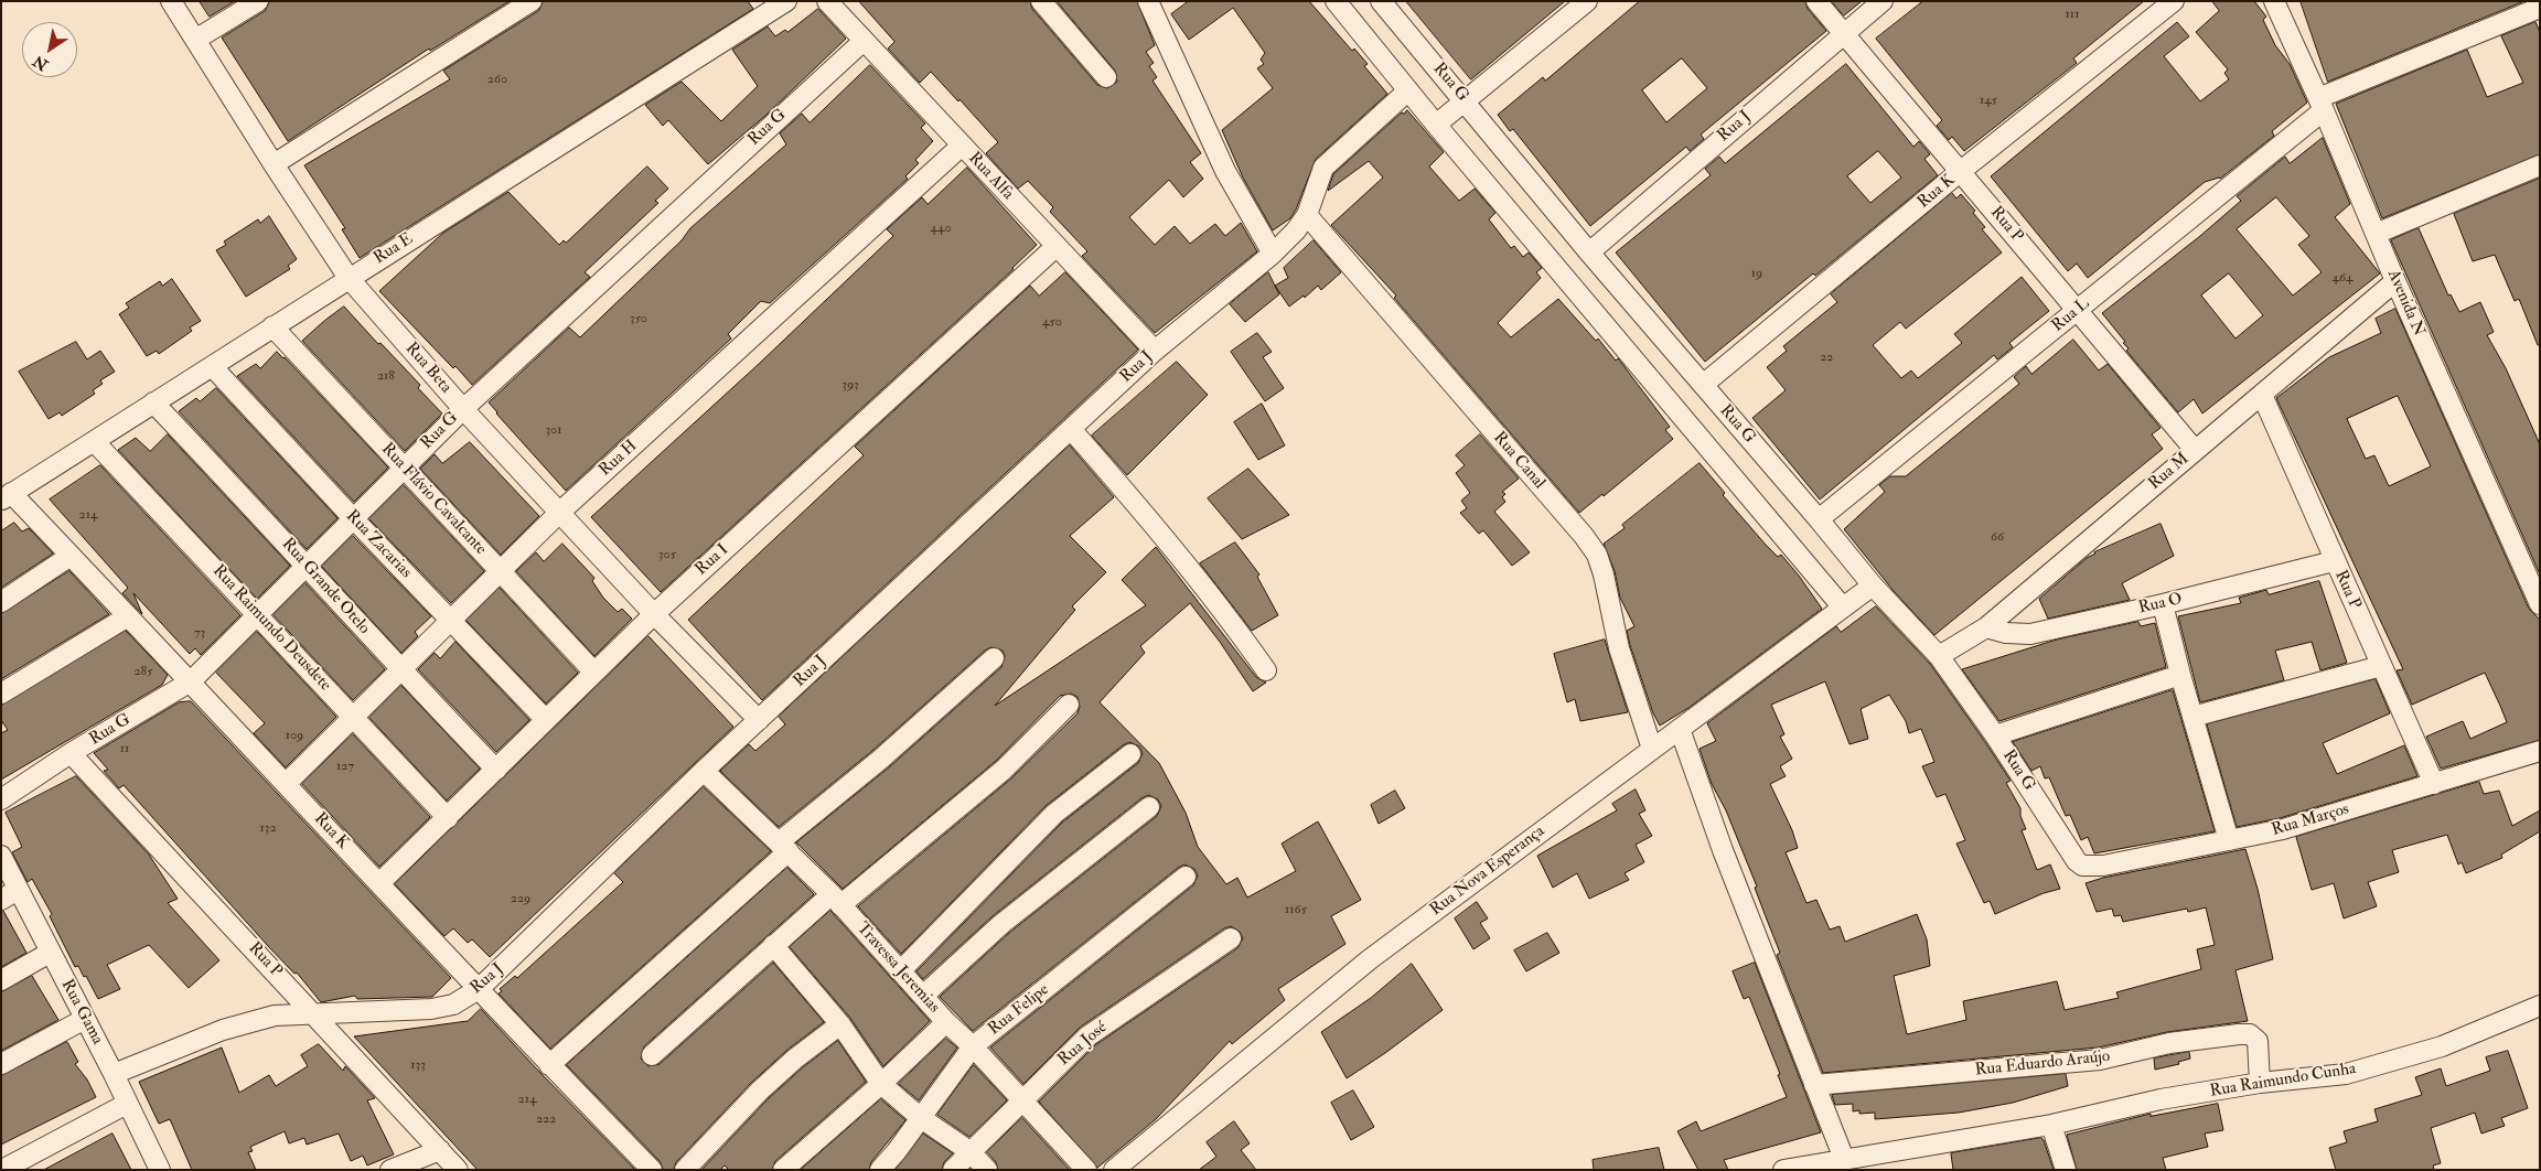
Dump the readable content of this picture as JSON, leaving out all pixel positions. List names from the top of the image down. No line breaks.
{"streets":{"street":["Rua G","Rua J","Rua Alfa","Rua K","Rua P","Rua E","Avenida N","Rua L","Rua Beta","Rua H","Rua Canal","Rua M","Rua Flávio Cavalcante","Rua Zacarias","Rua I","Rua Grande Otelo","Rua O","Rua Raimundo Deusdete","Rua Marços","Rua Nova Esperança","Travessa Jeremias","Rua Felipe","Rua Gama","Rua José","Rua Eduardo Araújo","Rua Raimundo Cunha"]},"crossings":[["Rua G","Rua J"],["Rua G","Rua Alfa"],["Rua G","Rua K"],["Rua G","Rua P"],["Rua G","Rua L"],["Rua G","Rua Beta"],["Rua G","Rua M"],["Rua G","Rua Flávio Cavalcante"],["Rua G","Rua Zacarias"],["Rua G","Rua Grande Otelo"],["Rua G","Rua Raimundo Deusdete"],["Rua G","Rua Marços"],["Rua G","Rua Nova Esperança"],["Rua J","Rua Alfa"],["Rua J","Rua K"],["Rua J","Rua P"],["Rua J","Rua Beta"],["Rua J","Rua Canal"],["Rua J","Travessa Jeremias"],["Rua J","Rua Gama"],["Rua Alfa","Rua H"],["Rua Alfa","Rua I"],["Rua K","Rua P"],["Rua K","Rua E"],["Rua K","Rua H"],["Rua K","Rua I"],["Rua P","Rua L"],["Rua P","Rua M"],["Rua P","Rua O"],["Rua P","Rua Marços"],["Rua E","Rua Beta"],["Rua E","Rua Flávio Cavalcante"],["Rua E","Rua Zacarias"],["Rua E","Rua Grande Otelo"],["Rua E","Rua Raimundo Deusdete"],["Avenida N","Rua L"],["Avenida N","Rua M"],["Rua Beta","Rua H"],["Rua Beta","Rua I"],["Rua H","Rua Flávio Cavalcante"],["Rua H","Rua Zacarias"],["Rua H","Rua Grande Otelo"],["Rua H","Rua Raimundo Deusdete"],["Rua Canal","Rua Nova Esperança"],["Rua M","Rua O"],["Rua Flávio Cavalcante","Rua I"],["Rua Zacarias","Rua I"],["Rua I","Rua Grande Otelo"],["Rua I","Rua Raimundo Deusdete"],["Travessa Jeremias","Rua Felipe"],["Travessa Jeremias","Rua José"],["Rua Eduardo Araújo","Rua Raimundo Cunha"]],"house_numbers":["111","260","145","440","19","464","350","450","22","218","393","301","214","66","305","73","285","109","11","127","132","229","1165","133","214","222"],"north":"bottom left"}
